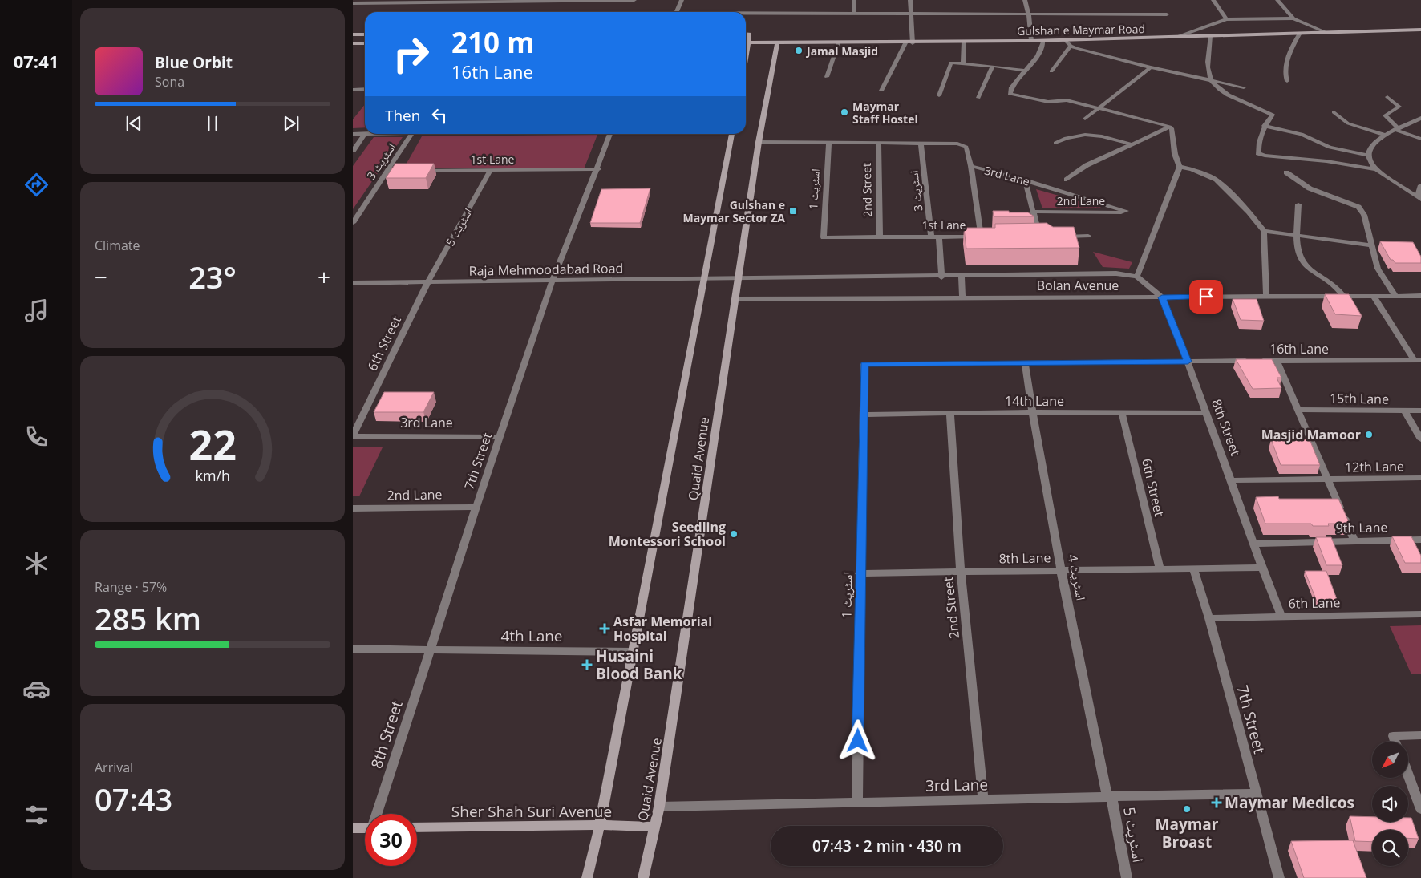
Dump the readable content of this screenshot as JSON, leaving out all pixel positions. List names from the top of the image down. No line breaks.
{"streets":{"main road":["Gulshan e Maymar Road","Quaid Avenue","Sher Shah Suri Avenue"],"street":["1st Lane","اسٹریٹ 3","3rd Lane","اسٹریٹ 1","2nd Street","2nd Lane","اسٹریٹ 5","Raja Mehmoodabad Road","Bolan Avenue","6th Street","16th Lane","15th Lane","14th Lane","8th Street","7th Street","12th Lane","9th Lane","8th Lane","اسٹریٹ 4","6th Lane","4th Lane"]},"crossings":[["Gulshan e Maymar Road","Quaid Avenue"],["1st Lane","اسٹریٹ 3"],["1st Lane","اسٹریٹ 1"],["1st Lane","2nd Street"],["1st Lane","اسٹریٹ 5"],["اسٹریٹ 3","3rd Lane"],["3rd Lane","اسٹریٹ 1"],["3rd Lane","2nd Street"],["3rd Lane","2nd Lane"],["3rd Lane","اسٹریٹ 5"],["3rd Lane","6th Street"],["3rd Lane","Quaid Avenue"],["3rd Lane","7th Street"],["3rd Lane","اسٹریٹ 4"],["اسٹریٹ 1","16th Lane"],["اسٹریٹ 1","14th Lane"],["اسٹریٹ 1","8th Lane"],["2nd Street","14th Lane"],["2nd Street","8th Lane"],["2nd Lane","7th Street"],["اسٹریٹ 5","Raja Mehmoodabad Road"],["اسٹریٹ 5","6th Street"],["اسٹریٹ 5","اسٹریٹ 4"],["Raja Mehmoodabad Road","Bolan Avenue"],["Raja Mehmoodabad Road","6th Street"],["Raja Mehmoodabad Road","Quaid Avenue"],["Raja Mehmoodabad Road","7th Street"],["Bolan Avenue","8th Street"],["Bolan Avenue","Quaid Avenue"],["6th Street","14th Lane"],["6th Street","8th Lane"],["16th Lane","8th Street"],["16th Lane","اسٹریٹ 4"],["14th Lane","8th Street"],["14th Lane","اسٹریٹ 4"],["8th Street","7th Street"],["8th Street","12th Lane"],["8th Street","9th Lane"],["8th Street","8th Lane"],["8th Street","6th Lane"],["8th Street","4th Lane"],["Quaid Avenue","4th Lane"],["Quaid Avenue","Sher Shah Suri Avenue"],["7th Street","8th Lane"],["7th Street","6th Lane"],["7th Street","4th Lane"],["8th Lane","اسٹریٹ 4"]],"places":{"other":["Jamal Masjid","Maymar Staff Hostel","Masjid Mamoor","Seedling Montessori School","Maymar Broast"],"transit":["Gulshan e Maymar Sector ZA"],"health":["Asfar Memorial Hospital","Husaini Blood Bank","Maymar Medicos"]},"north":"bottom left","page":{"tabs":"07:41","turn":["210 m","16th Lane"],"song":["Blue Orbit","Sona"],"then":"Then","tile":["Climate",["Range · 57%","285 km"],["Arrival","07:43"]],"heat":["−","23°","+"],"limit":"30","trip":"07:43 · 2 min · 430 m","gauge":["22","km/h"]}}
